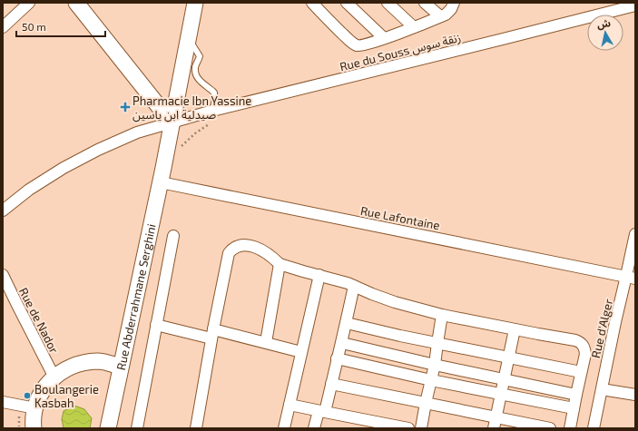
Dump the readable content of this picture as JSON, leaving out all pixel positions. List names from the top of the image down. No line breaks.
{"streets":{"street":["Rue du Souss زنقة سوس","Rue Lafontaine","Rue Abderrahmane Serghini","Rue de Nador","Rue d'Alger"]},"crossings":[["Rue du Souss زنقة سوس","Rue Abderrahmane Serghini"],["Rue Lafontaine","Rue Abderrahmane Serghini"],["Rue Lafontaine","Rue d'Alger"],["Rue Abderrahmane Serghini","Rue de Nador"]],"places":{"health":["Pharmacie Ibn Yassine صيدلية ابن ياسين"],"other":["Boulangerie Kasbah"]},"scale_bar":"50 m","north":"top"}
